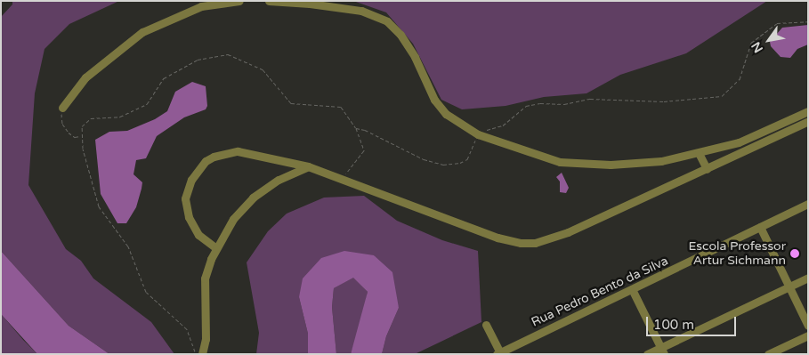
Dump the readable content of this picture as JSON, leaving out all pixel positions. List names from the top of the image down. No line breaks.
{"streets":{"street":["Rua Pedro Bento da Silva"]},"places":["Escola Professor Artur Sichmann"],"scale_bar":"100 m","north":"bottom left"}
